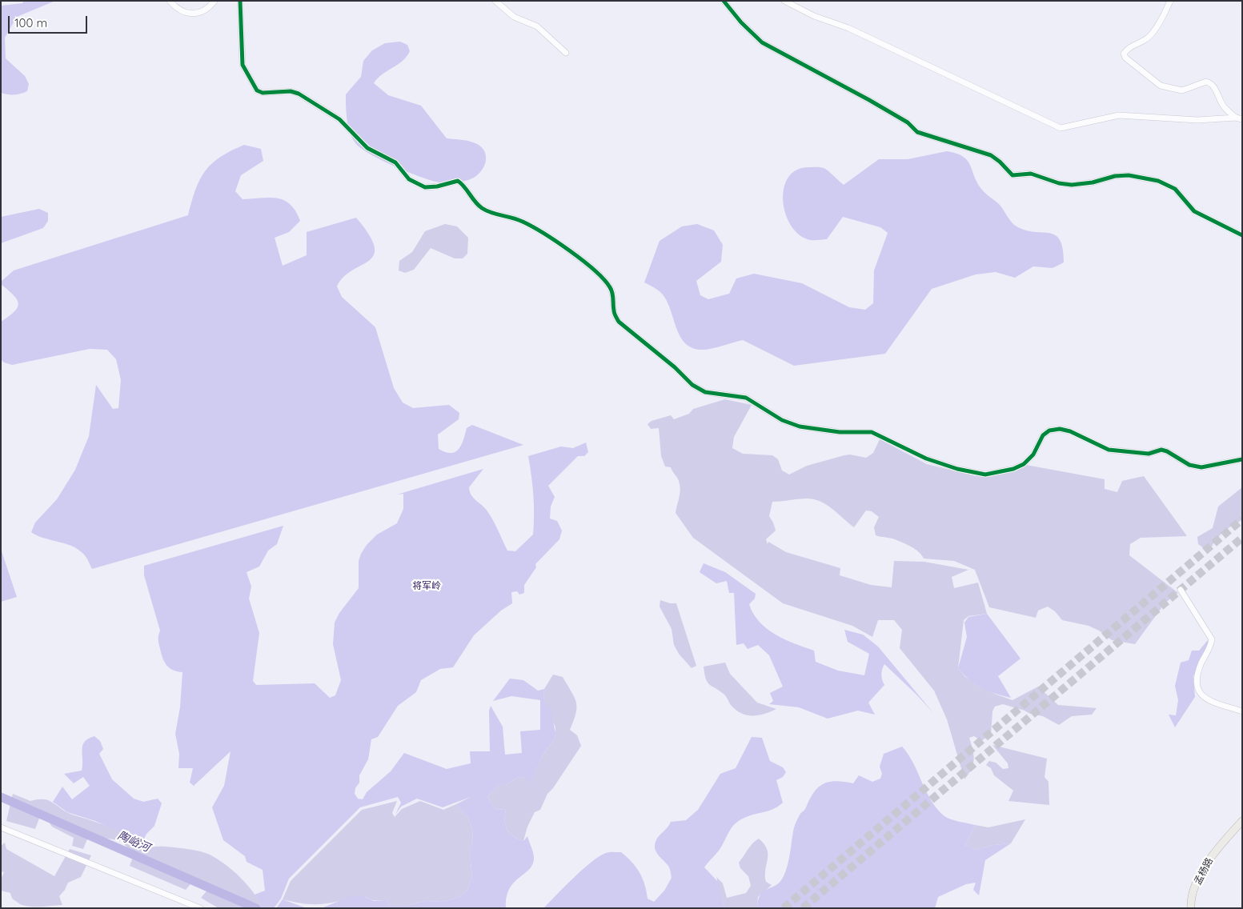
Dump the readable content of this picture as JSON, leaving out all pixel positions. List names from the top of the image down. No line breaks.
{"streets":{"main road":["孟杨路"]},"water":["陶峪河"],"parks":["将军岭"],"scale_bar":"100 m"}
